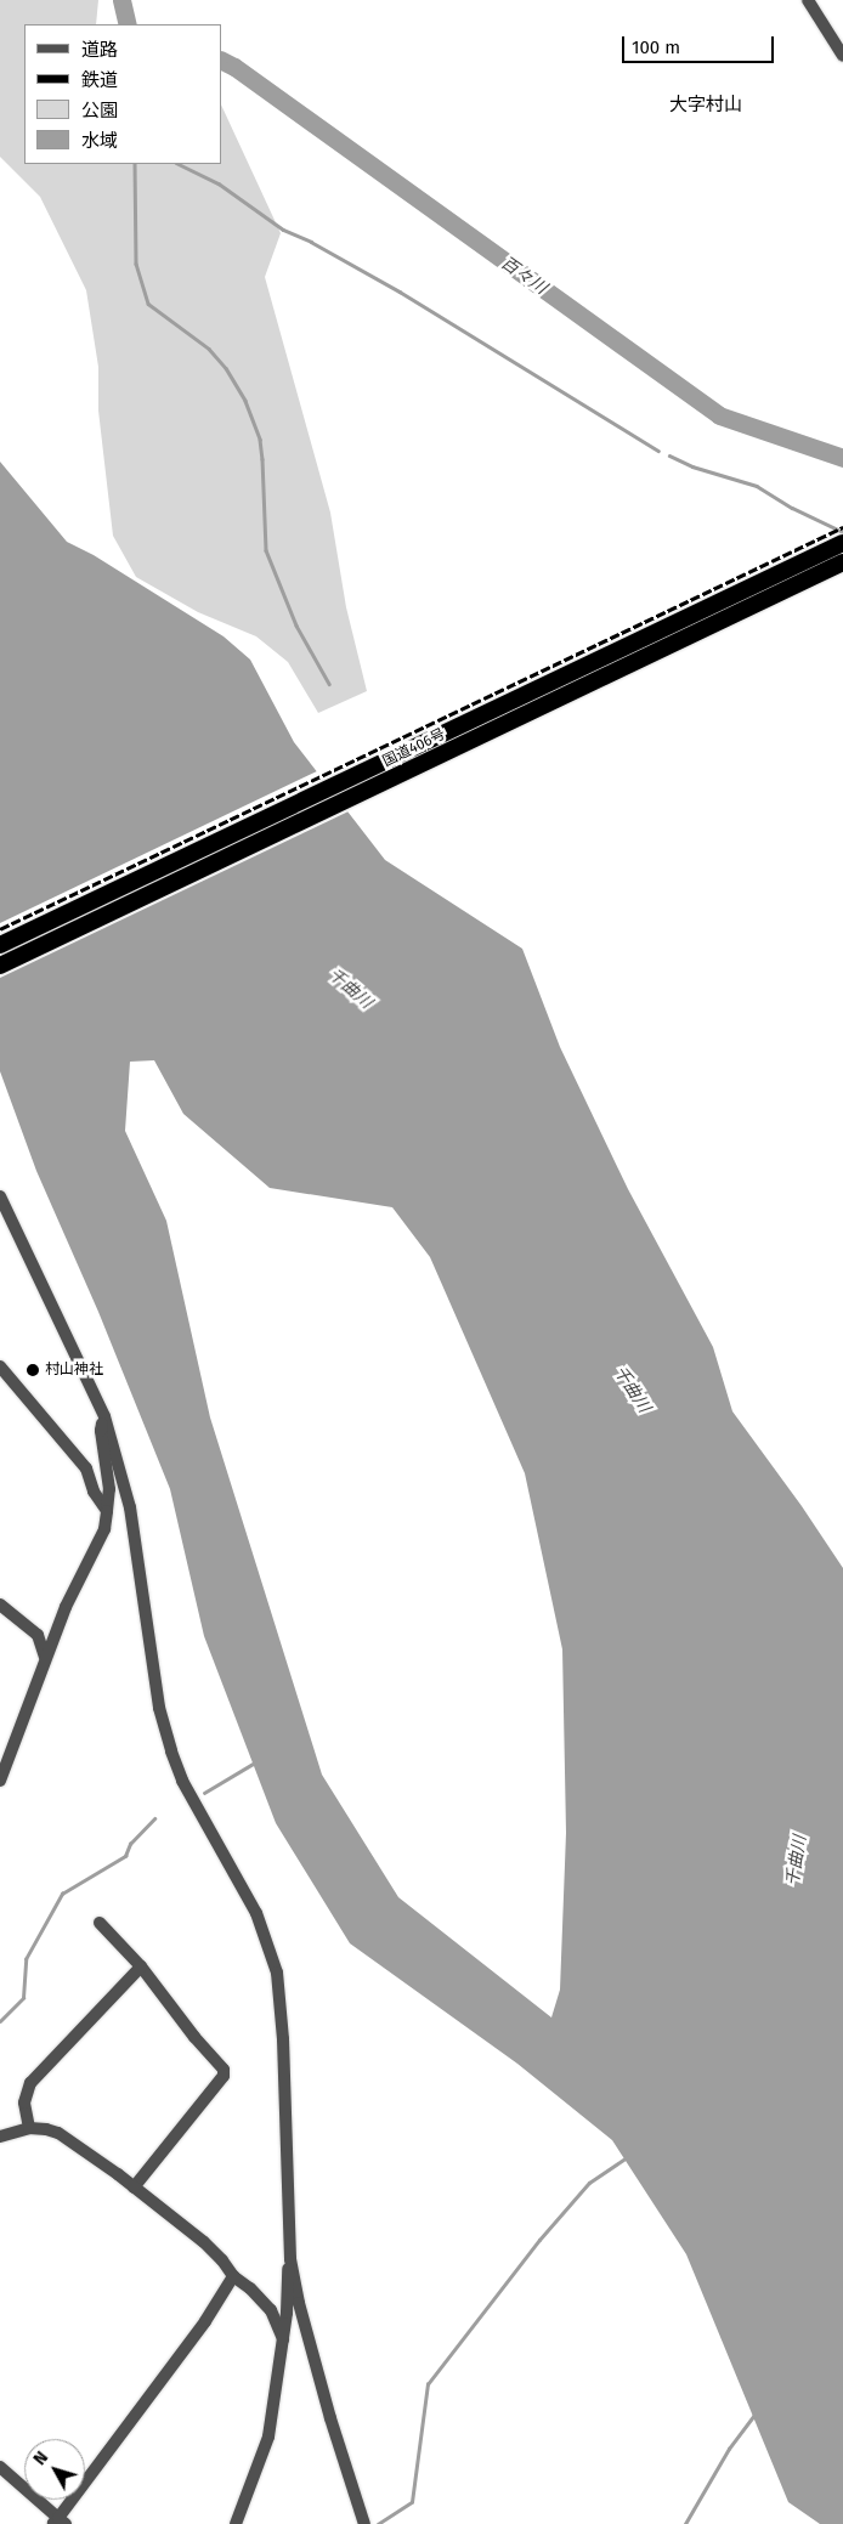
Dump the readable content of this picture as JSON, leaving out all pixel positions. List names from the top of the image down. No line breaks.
{"streets":{"highway":["国道406号"]},"districts":["大字村山"],"water":["百々川","千曲川"],"places":["村山神社"],"legend":["道路","鉄道","公園","水域"],"scale_bar":"100 m","north":"top left"}
